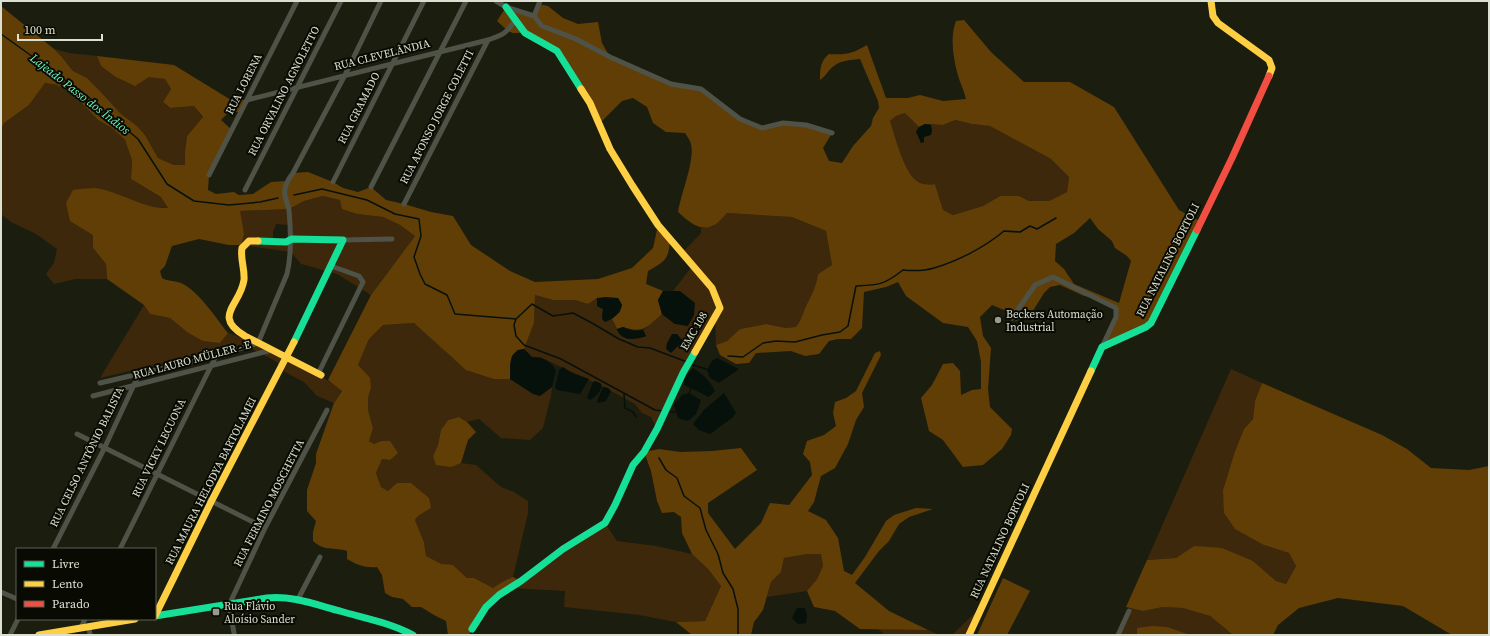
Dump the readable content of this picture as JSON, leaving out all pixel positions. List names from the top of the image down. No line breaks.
{"streets":{"street":["RUA CLEVELÂNDIA","RUA LORENA","RUA ORVALINO AGNOLETTO","RUA GRAMADO","RUA AFONSO JORGE COLETTI","RUA NATALINO BORTOLI","EMC 108","RUA LAURO MÜLLER - E","RUA VICKY LECUONA","RUA CELSO ANTÔNIO BALISTA","RUA MAURA HELODYA BARTOLAMEI","RUA FERMINO MOSCHETTA"]},"crossings":[["RUA CLEVELÂNDIA","RUA LORENA"],["RUA CLEVELÂNDIA","RUA ORVALINO AGNOLETTO"],["RUA CLEVELÂNDIA","RUA GRAMADO"],["RUA CLEVELÂNDIA","RUA AFONSO JORGE COLETTI"],["RUA CLEVELÂNDIA","EMC 108"],["RUA LAURO MÜLLER - E","RUA VICKY LECUONA"],["RUA LAURO MÜLLER - E","RUA CELSO ANTÔNIO BALISTA"]],"water":["Lajeado Passo dos Índios"],"places":{"other":["Beckers Automação Industrial"],"transit":["Rua Flávio Aloísio Sander"]},"legend":["Livre","Lento","Parado"],"scale_bar":"100 m"}
